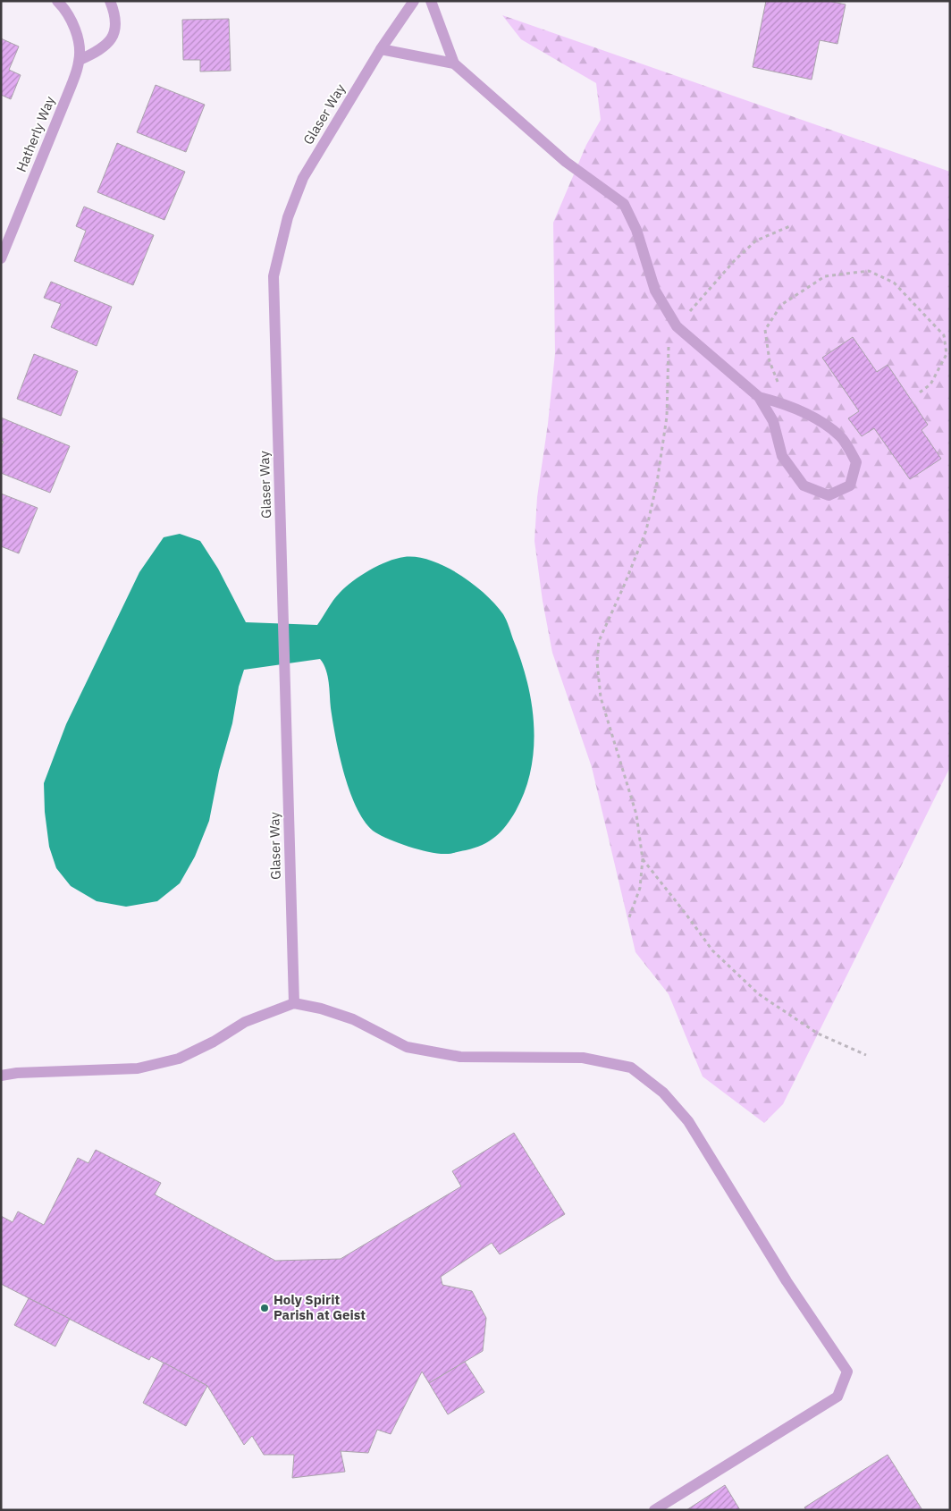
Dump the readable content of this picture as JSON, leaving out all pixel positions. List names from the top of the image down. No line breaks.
{"streets":{"street":["Glaser Way","Hatherly Way"]},"places":["Holy Spirit Parish at Geist"]}
